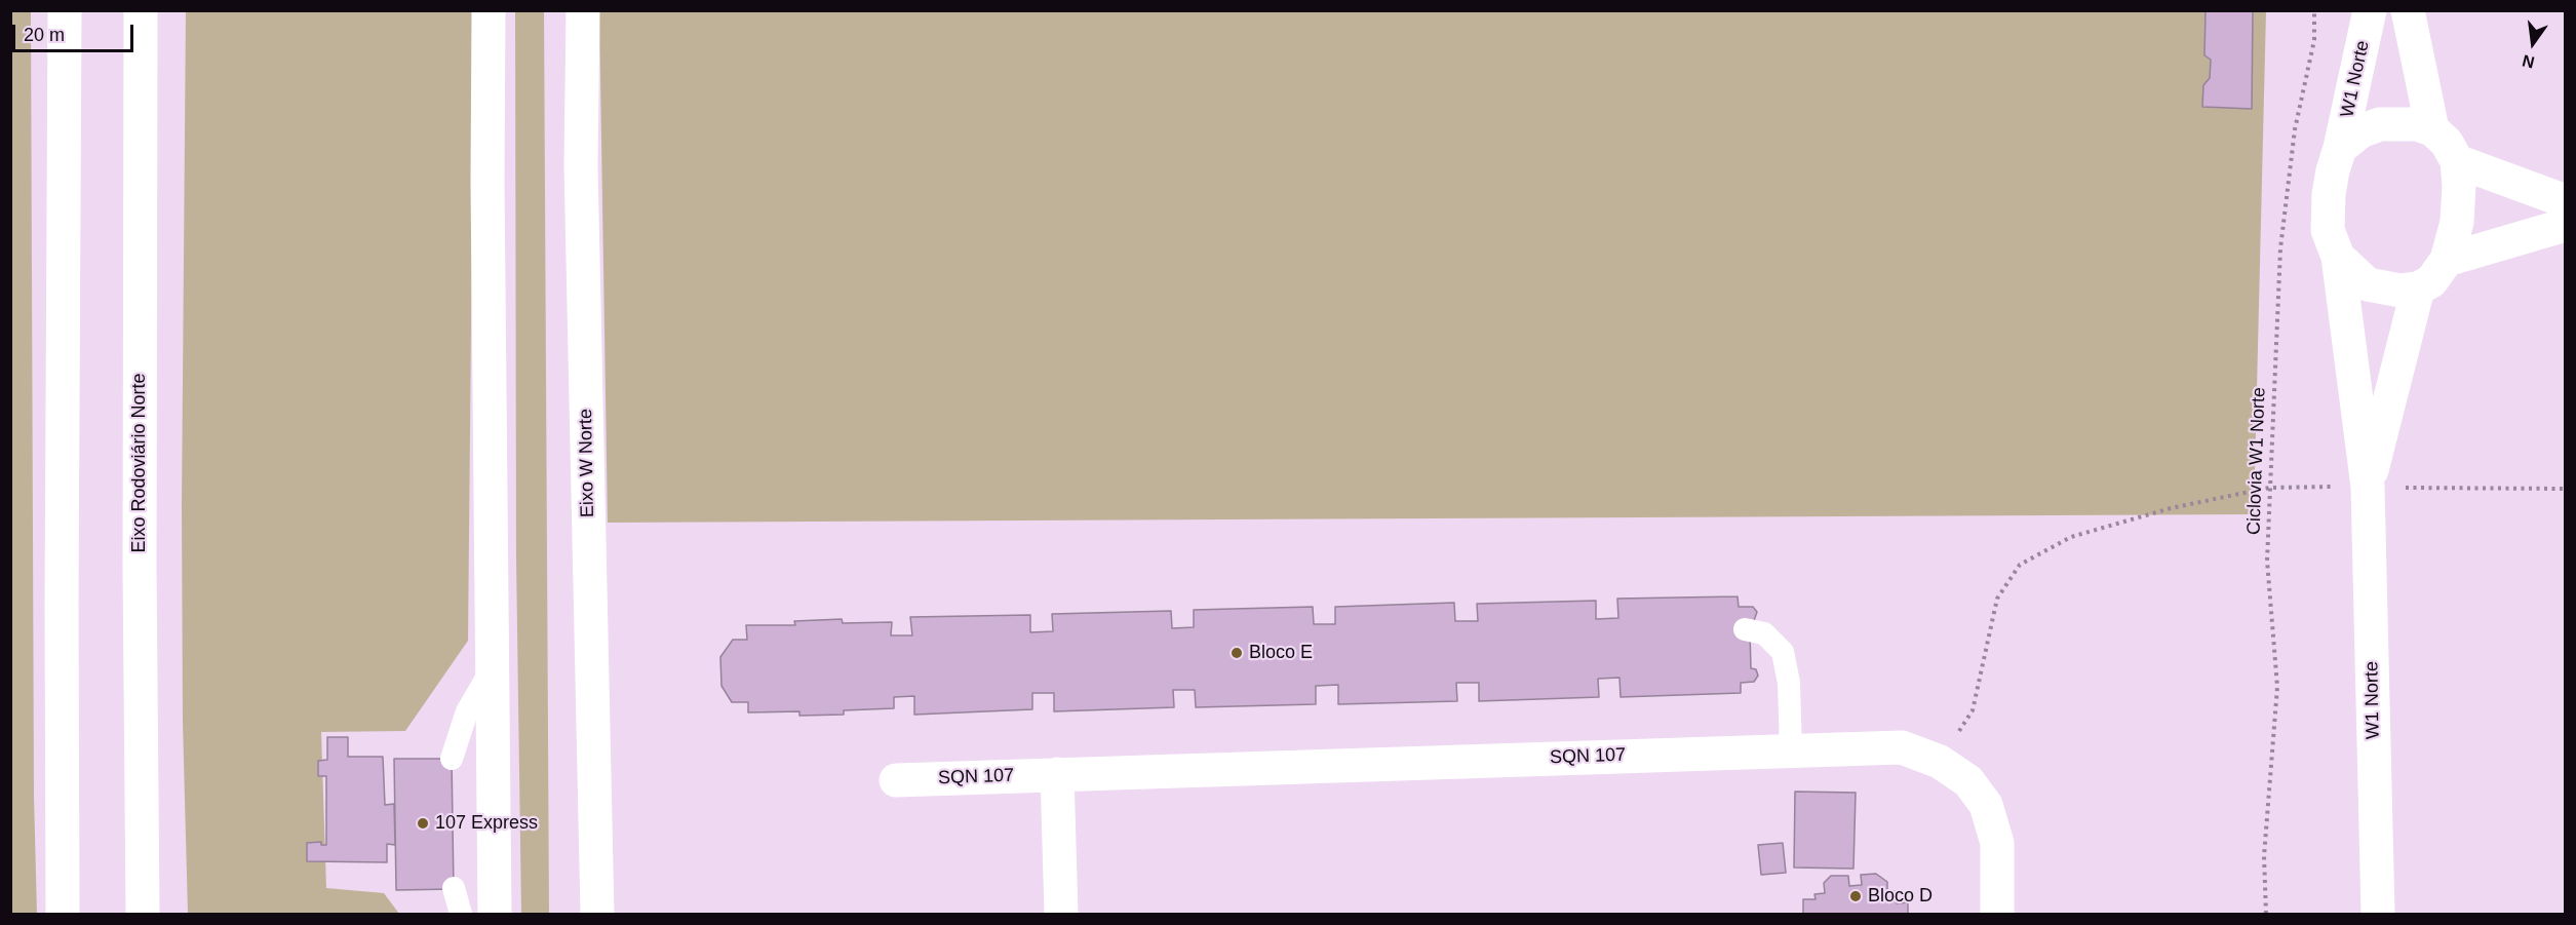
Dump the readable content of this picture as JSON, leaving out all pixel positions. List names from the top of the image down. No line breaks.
{"streets":{"main road":["W1 Norte","Eixo Rodoviário Norte","Eixo W Norte","SQN 107"],"path":["Ciclovia W1 Norte"]},"places":["Bloco E","107 Express","Bloco D"],"scale_bar":"20 m","north":"bottom"}
